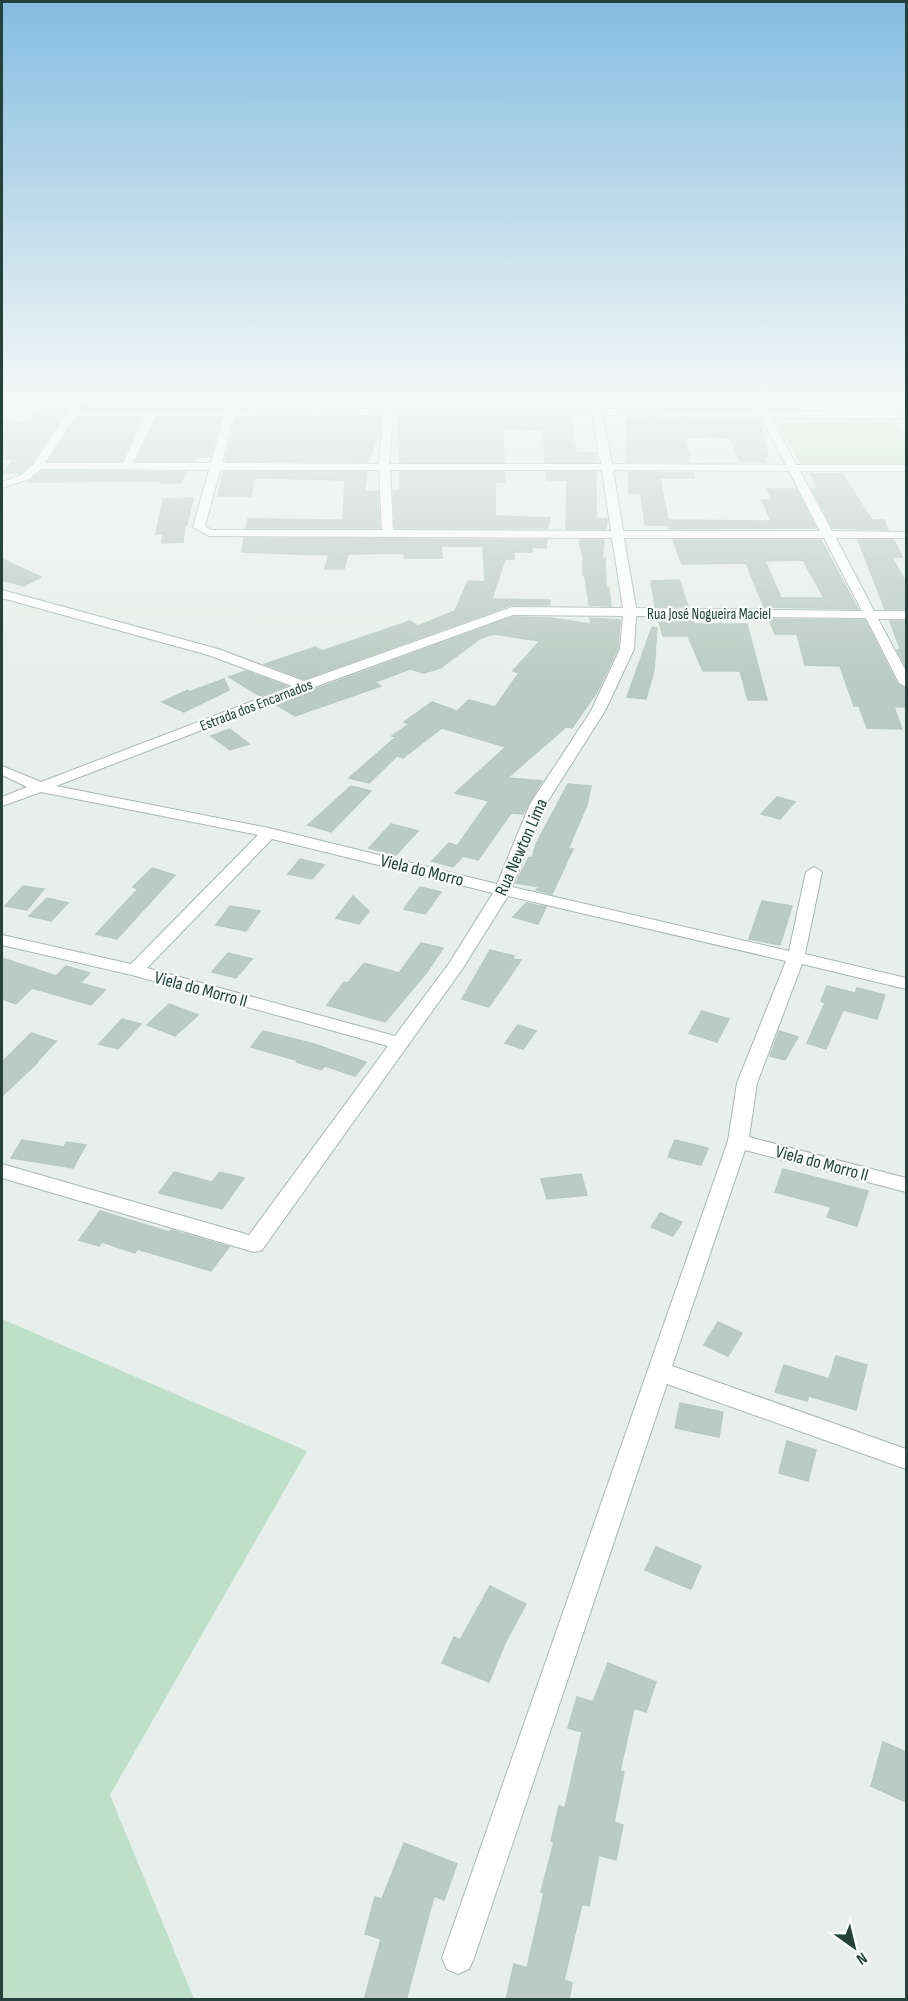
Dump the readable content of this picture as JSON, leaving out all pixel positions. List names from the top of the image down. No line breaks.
{"streets":{"street":["Rua José Nogueira Maciel","Estrada dos Encarnados","Rua Newton Lima","Viela do Morro","Viela do Morro II"]},"crossings":[["Rua José Nogueira Maciel","Estrada dos Encarnados"],["Rua José Nogueira Maciel","Rua Newton Lima"],["Estrada dos Encarnados","Viela do Morro"],["Rua Newton Lima","Viela do Morro"],["Rua Newton Lima","Viela do Morro II"]],"north":"bottom right"}
